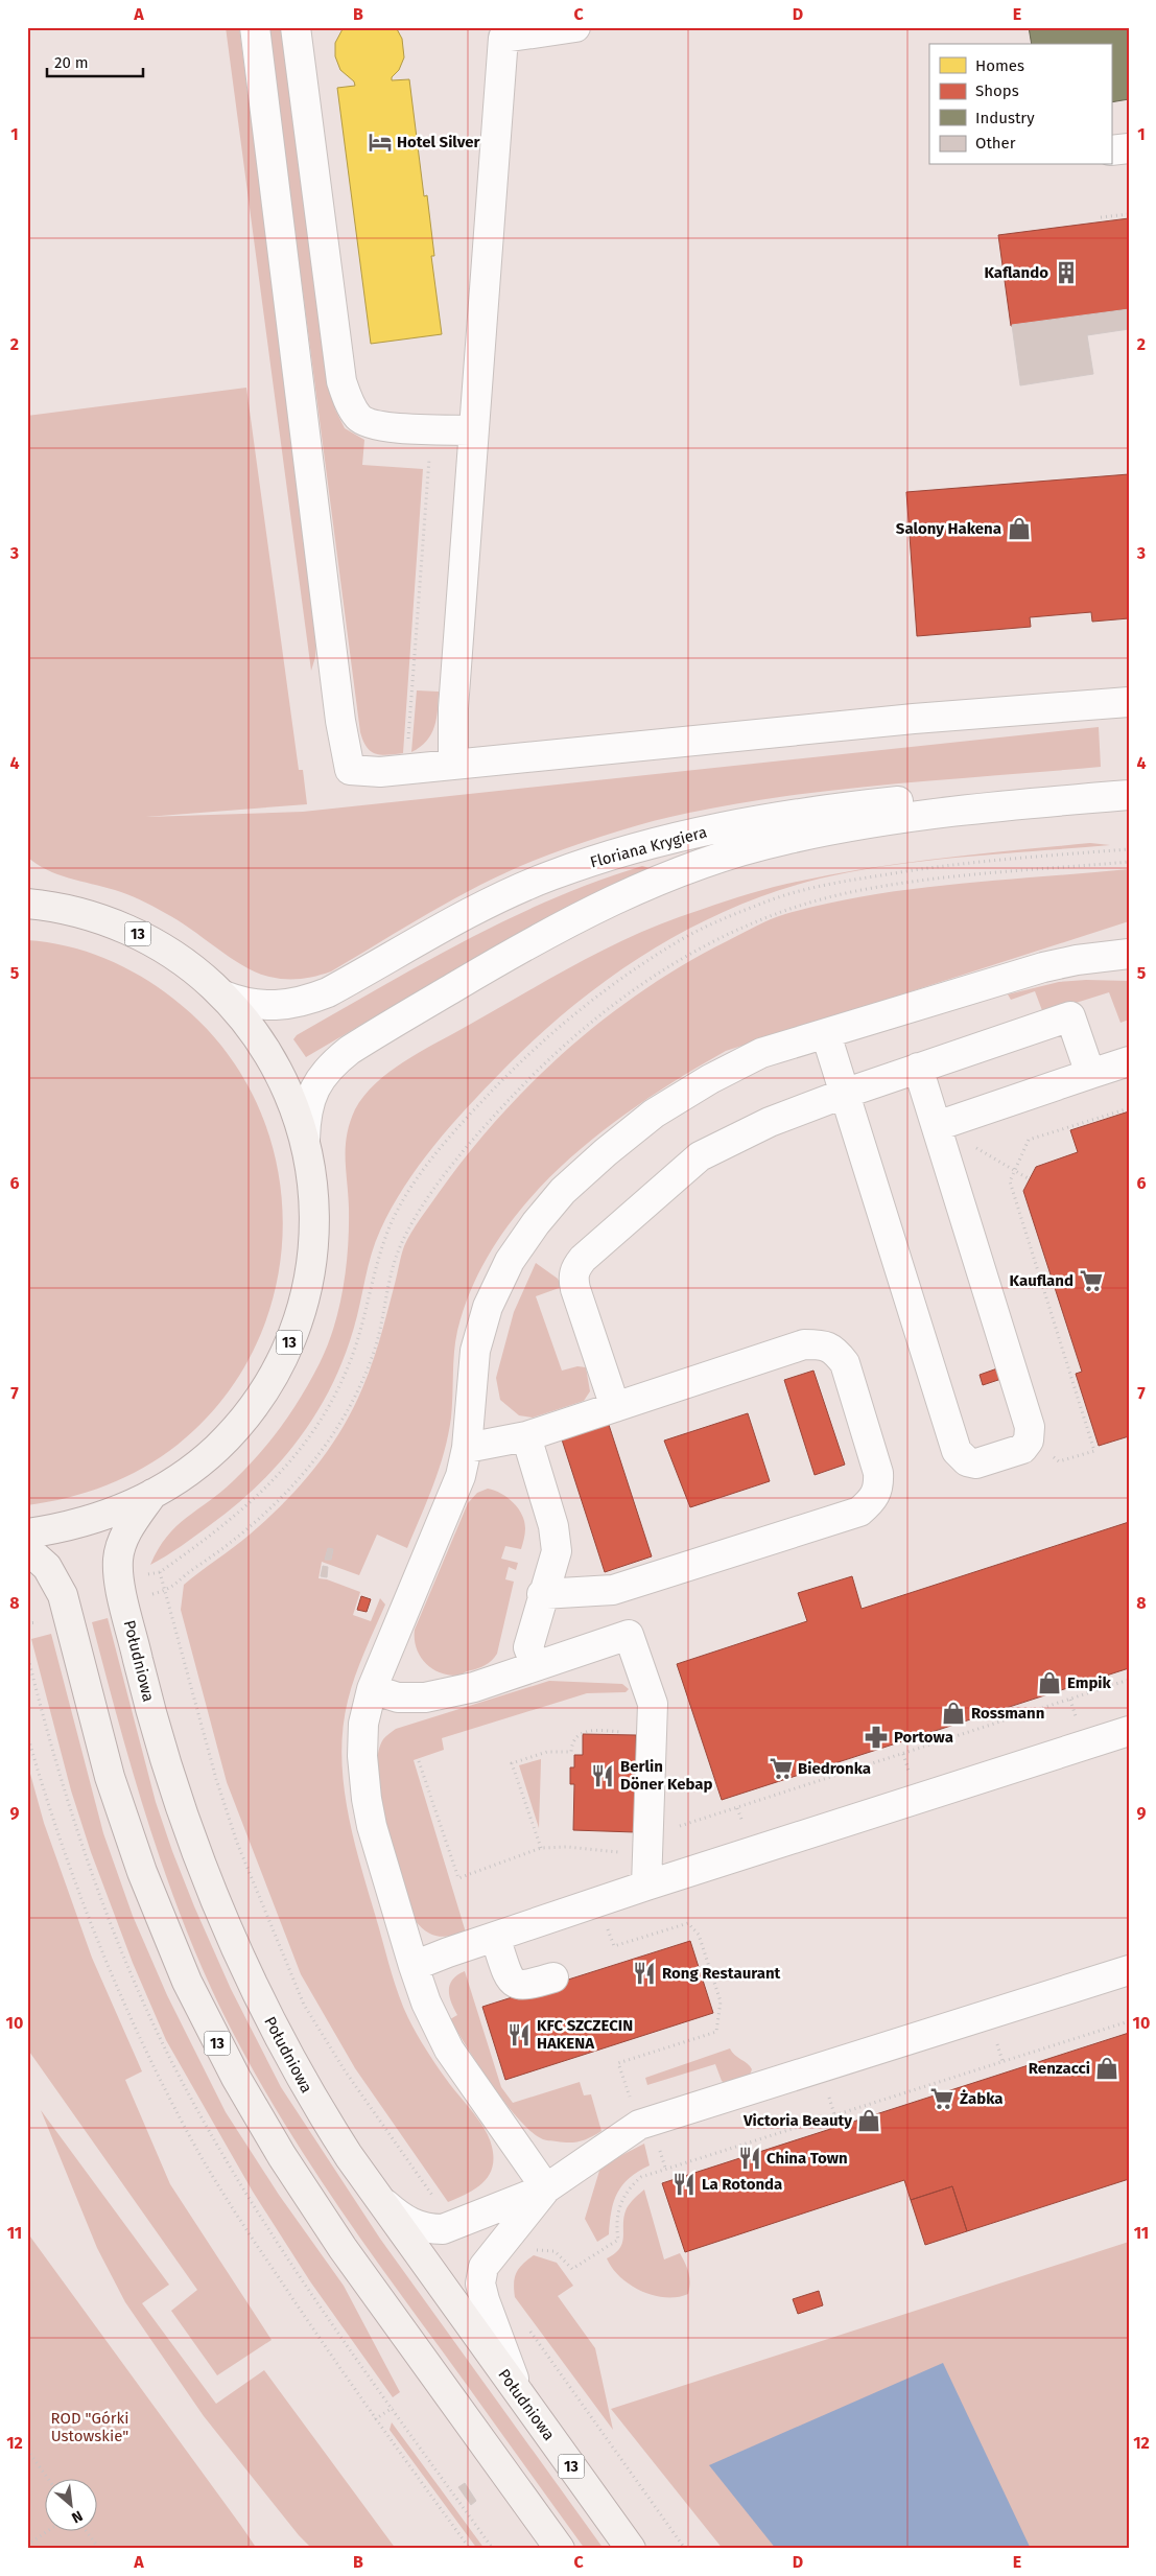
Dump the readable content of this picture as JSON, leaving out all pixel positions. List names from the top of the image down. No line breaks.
{"streets":{"main road":["13","Południowa"],"street":["Floriana Krygiera"]},"crossings":[["Floriana Krygiera","13"],["13","Południowa"]],"parks":["ROD \"Górki Ustowskie\""],"places":{"hotel":["Hotel Silver"],"building":["Kaflando"],"shop":["Salony Hakena","Empik","Rossmann","Renzacci","Victoria Beauty"],"supermarket":["Kaufland","Biedronka","Żabka"],"pharmacy":["Portowa"],"restaurant":["Berlin Döner Kebap","Rong Restaurant","KFC SZCZECIN HAKENA","China Town","La Rotonda"]},"legend":["Homes","Shops","Industry","Other"],"scale_bar":"20 m","north":"bottom right","grid":{"columns":["A","B","C","D","E"],"rows":["1","2","3","4","5","6","7","8","9","10","11","12"]}}
